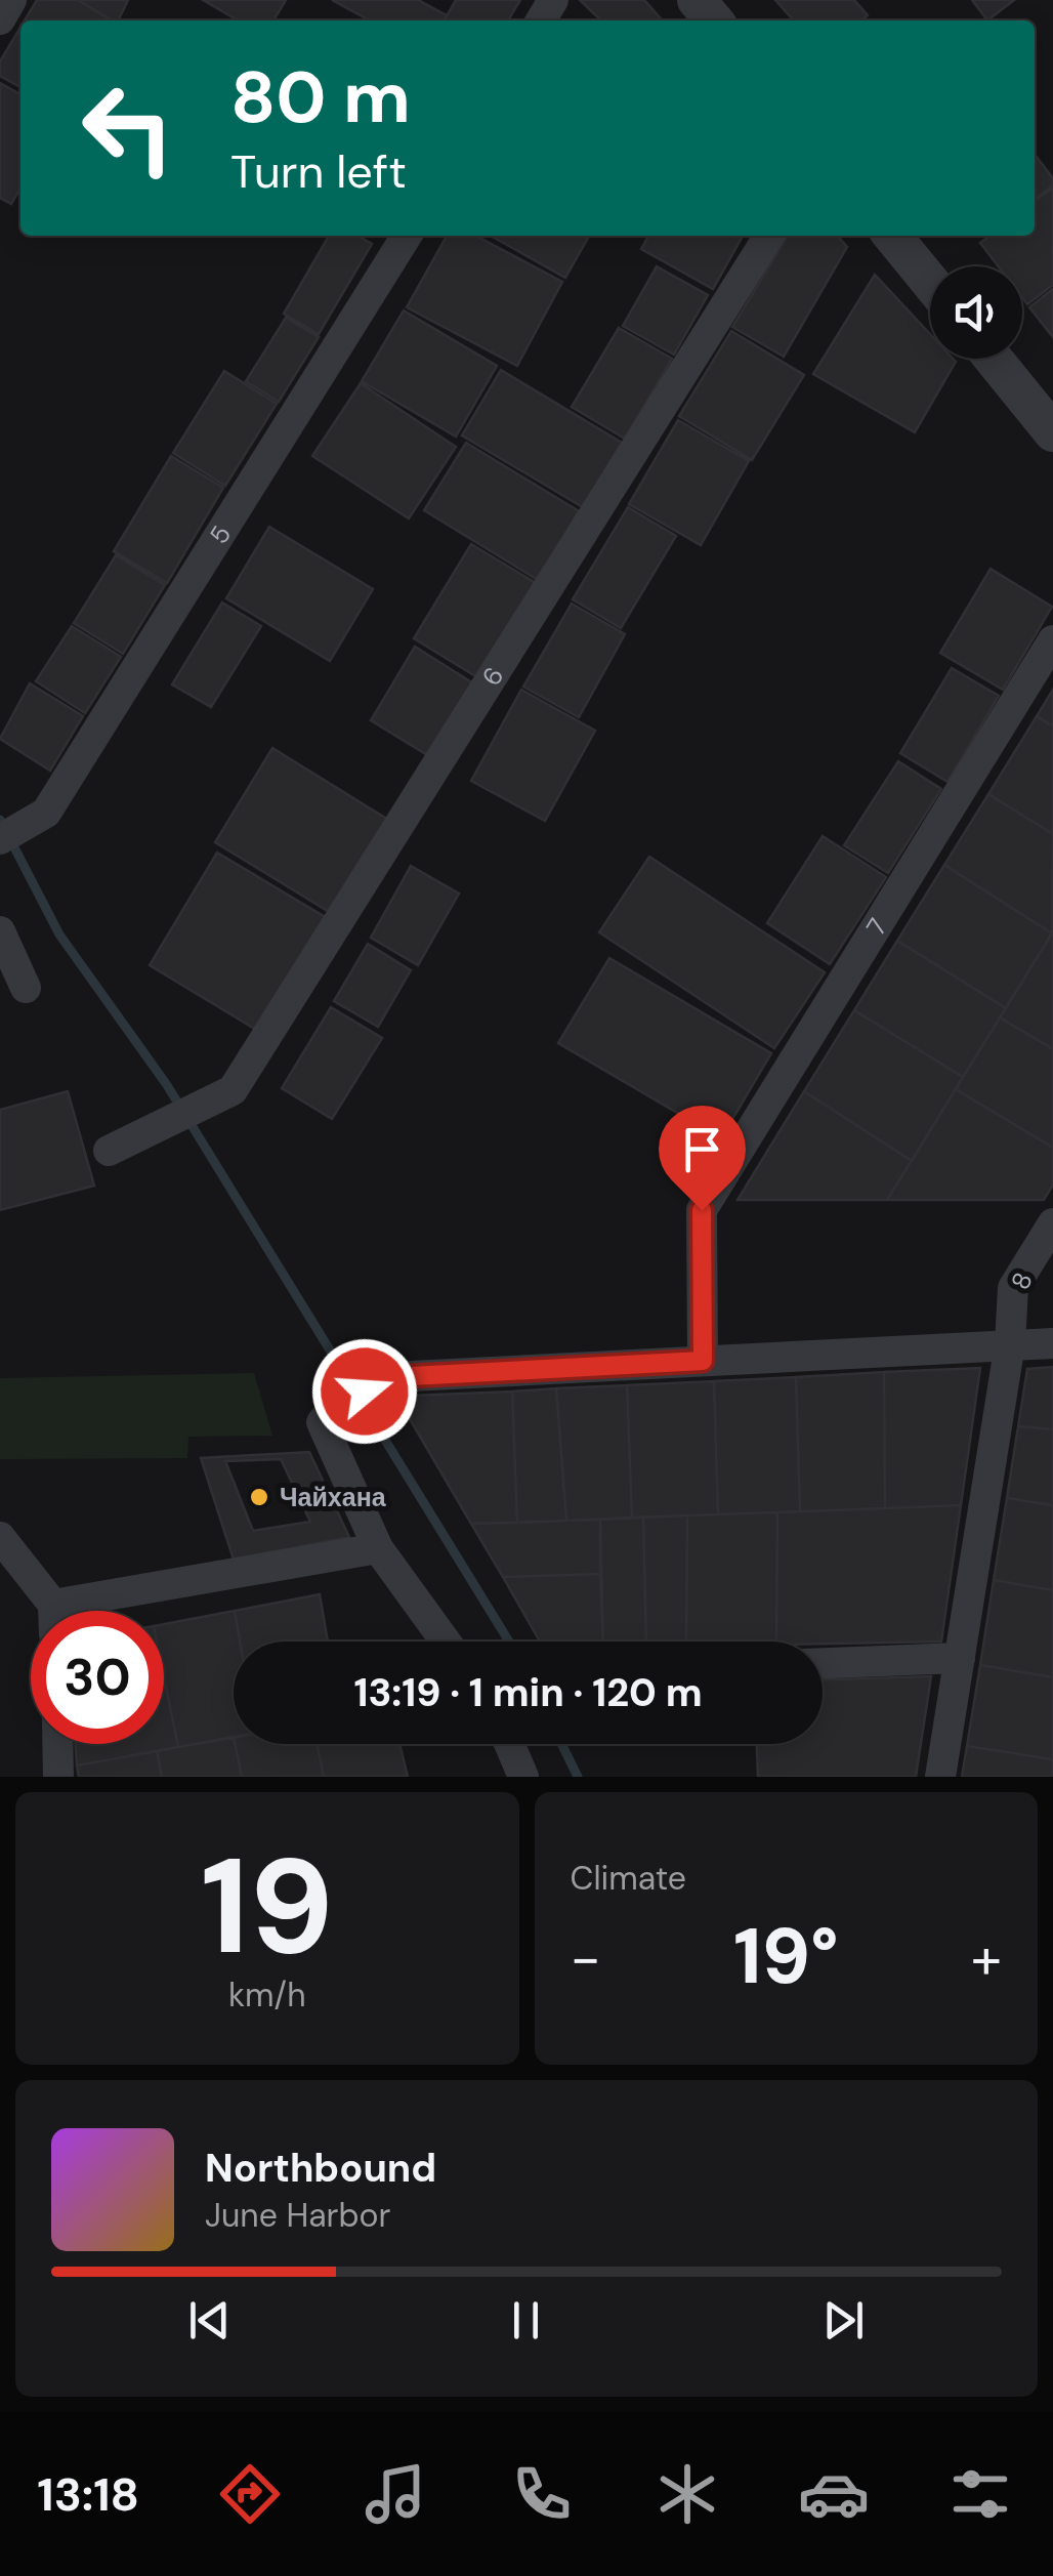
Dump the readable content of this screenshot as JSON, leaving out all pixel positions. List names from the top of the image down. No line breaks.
{"streets":{"street":["5","6","7","8"]},"places":["Чайхана"],"page":{"turn":["80 m","Turn left"],"limit":"30","trip":"13:19 · 1 min · 120 m","tile":[["19","km/h"],"Climate"],"heat":["−","19°","+"],"song":["Northbound","June Harbor"],"tabs":"13:18"}}
